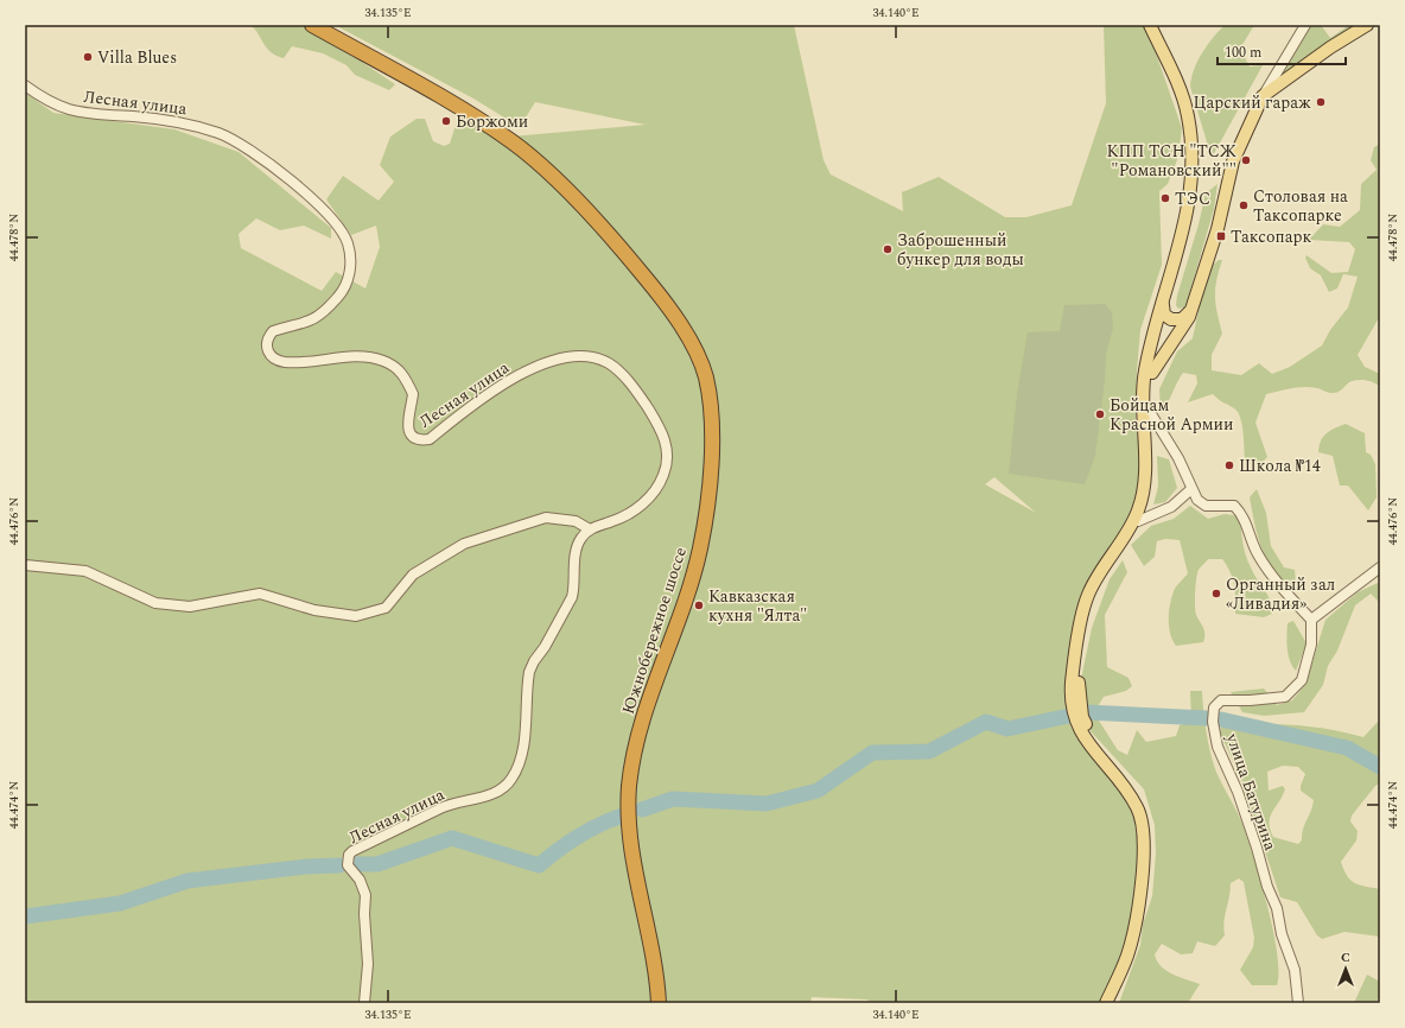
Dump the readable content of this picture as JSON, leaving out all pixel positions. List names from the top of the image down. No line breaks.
{"streets":{"highway":["Южнобережное шоссе"],"street":["Лесная улица","улица Батурина"]},"places":{"other":["Villa Blues","Царский гараж","Боржоми","КПП ТСН \"ТСЖ \"Романовский\"\"","ТЭС","Столовая на Таксопарке","Заброшенный бункер для воды","Бойцам Красной Армии","Школа №14","Органный зал «Ливадия»","Кавказская кухня \"Ялта\""],"transit":["Таксопарк"]},"scale_bar":"100 m","north":"top","coordinates":["34.135°E","34.140°E","44.478°N","44.476°N","44.474°N"]}
